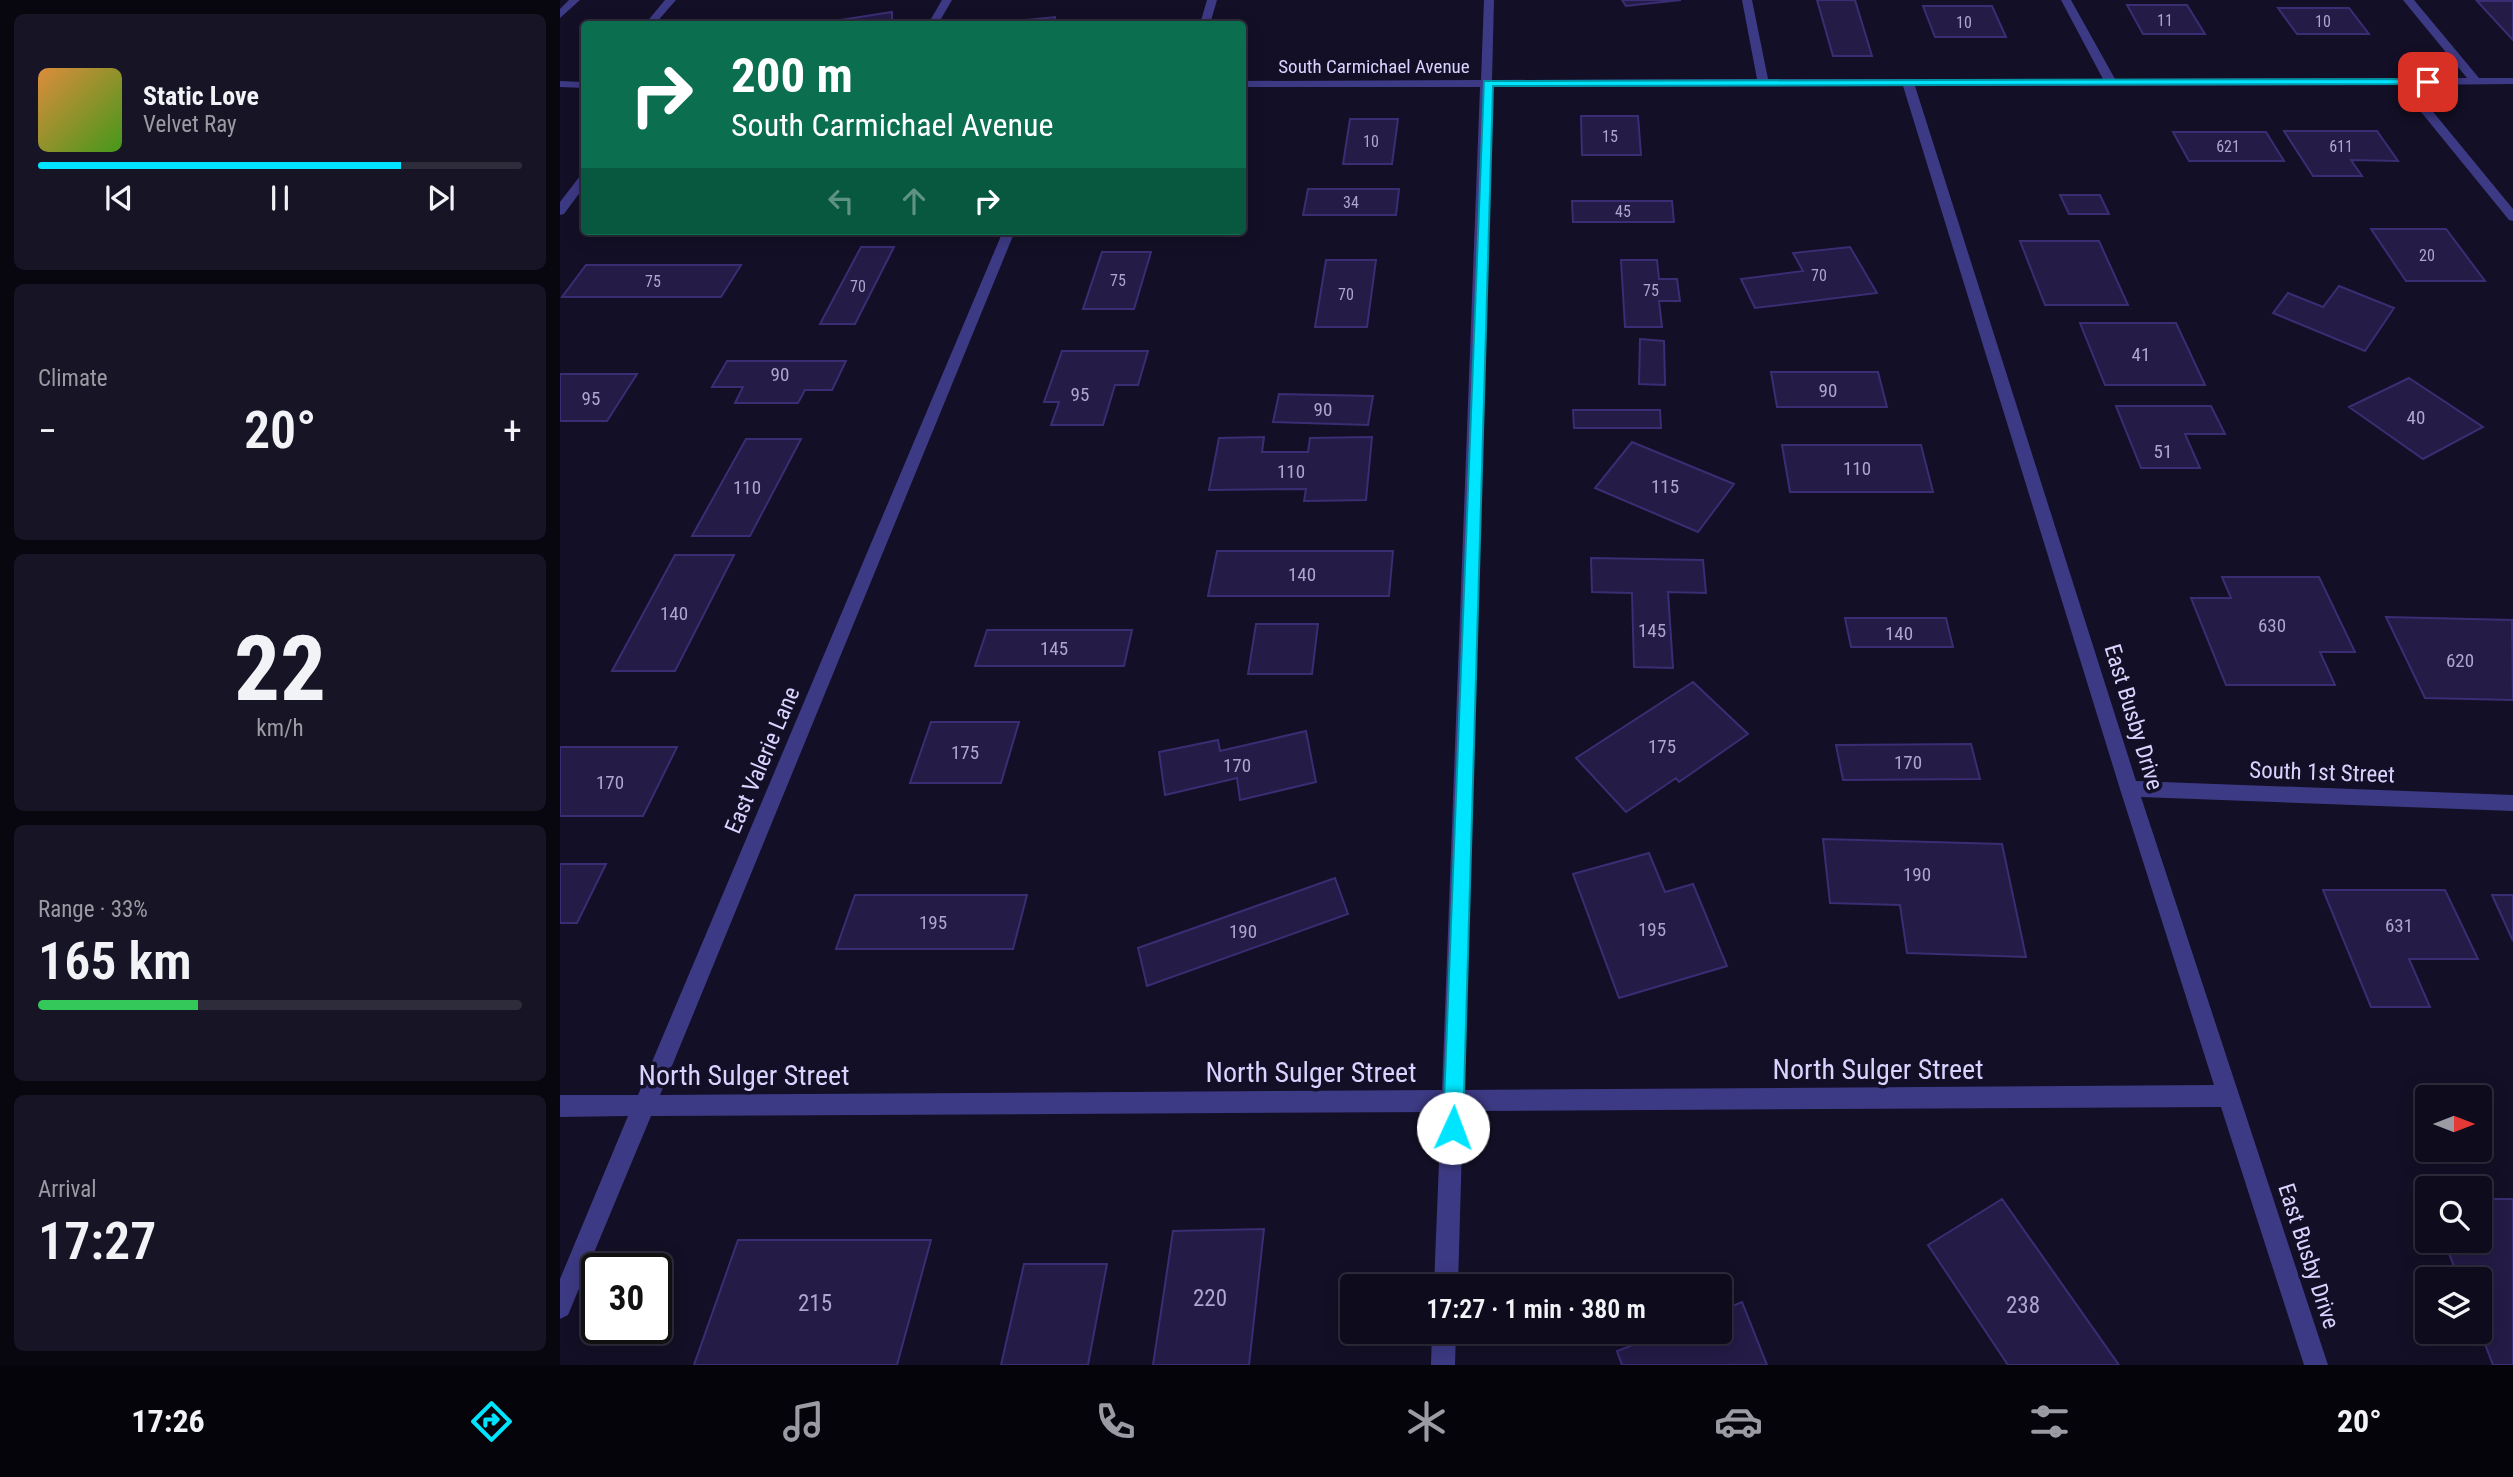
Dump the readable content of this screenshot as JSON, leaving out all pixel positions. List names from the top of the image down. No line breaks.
{"streets":{"street":["South Carmichael Avenue","East Busby Drive","East Valerie Lane","South 1st Street","North Sulger Street"]},"crossings":[["South Carmichael Avenue","East Busby Drive"],["East Busby Drive","South 1st Street"],["East Busby Drive","North Sulger Street"],["East Valerie Lane","North Sulger Street"]],"house_numbers":["11","10","10","15","10","621","611","34","45","20","70","75","75","70","75","70","41","90","90","95","95","90","40","51","110","110","115","110","140","140","630","145","140","145","620","175","175","170","170","170","190","195","631","195","190","220","215","238"],"north":"right","page":{"turn":["200 m","South Carmichael Avenue"],"song":["Static Love","Velvet Ray"],"tile":["Climate",["22","km/h"],["Range · 33%","165 km"],["Arrival","17:27"]],"heat":["−","20°","+"],"limit":"30","trip":"17:27 · 1 min · 380 m","tabs":["17:26","20°"]}}
